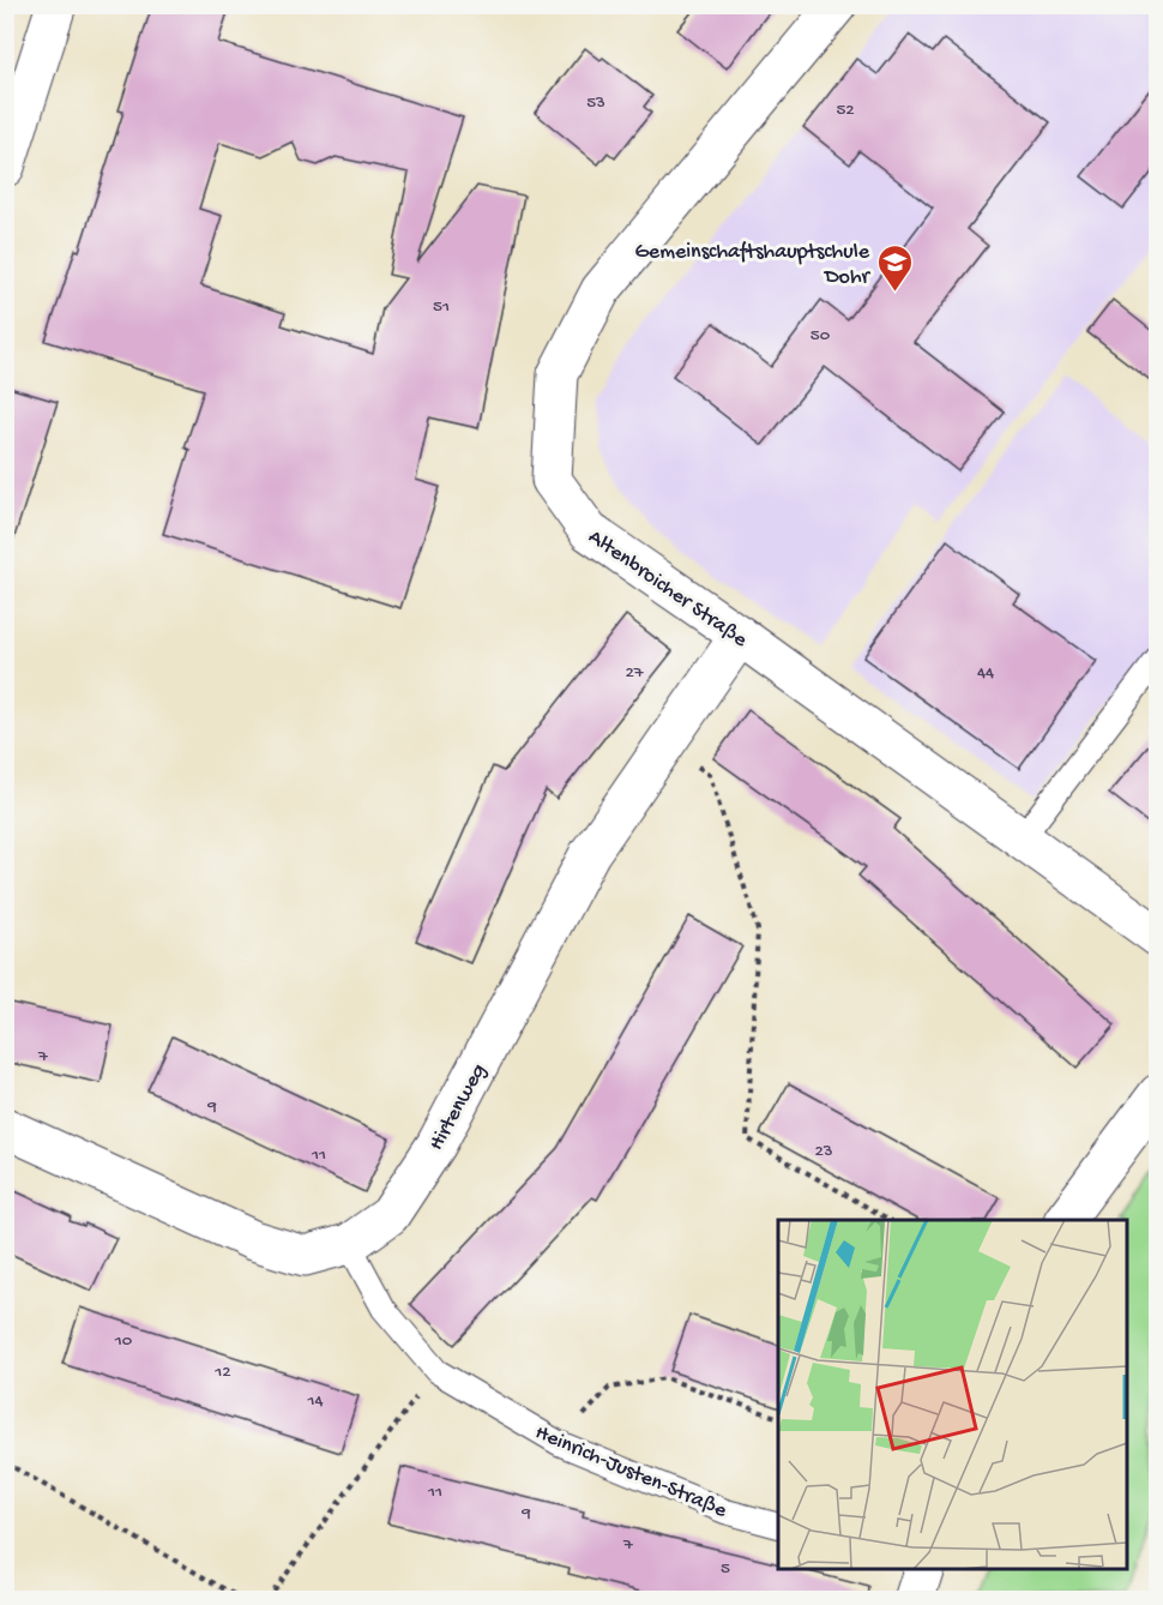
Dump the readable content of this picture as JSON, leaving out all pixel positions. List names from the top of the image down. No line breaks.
{"streets":{"street":["Altenbroicher Straße","Hirtenweg"],"lane":["Heinrich-Justen-Straße"]},"crossings":[["Altenbroicher Straße","Hirtenweg"],["Hirtenweg","Heinrich-Justen-Straße"]],"places":{"school or university":["Gemeinschaftshauptschule Dohr"]},"house_numbers":["53","52","51","50","27","44","7","9","23","11","10","12","14","11","9","7","5"]}
